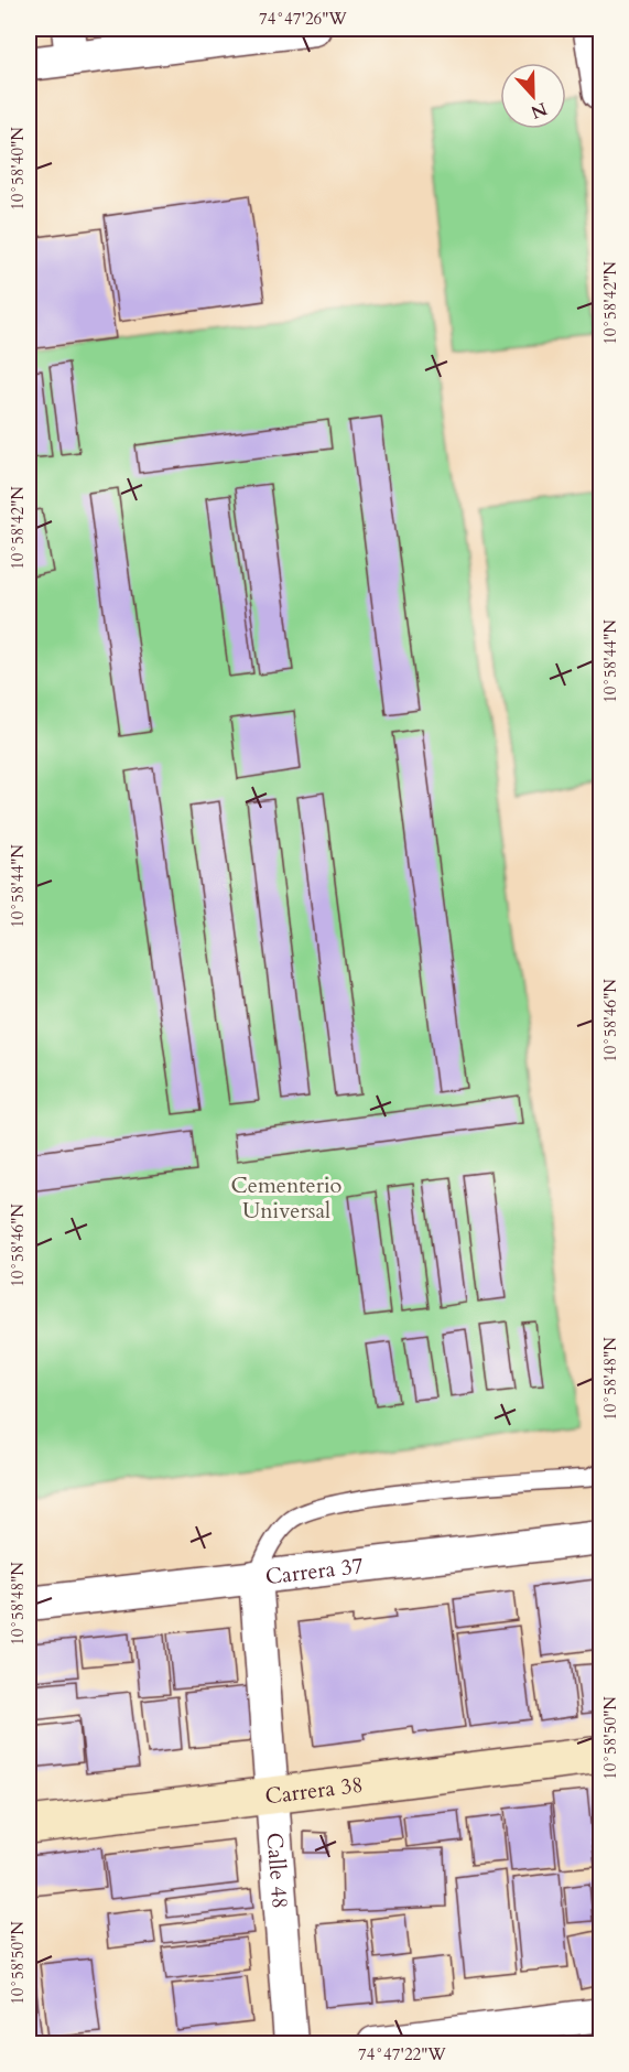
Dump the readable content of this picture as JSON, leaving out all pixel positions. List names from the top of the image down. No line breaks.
{"streets":{"main road":["Carrera 38"],"street":["Carrera 37","Calle 48"]},"crossings":[["Carrera 37","Calle 48"],["Carrera 38","Calle 48"]],"parks":["Cementerio Universal"],"north":"bottom","coordinates":["74°47'26\"W","10°58'40\"N","10°58'42\"N","10°58'44\"N","10°58'46\"N","10°58'48\"N","10°58'50\"N","74°47'22\"W"]}
